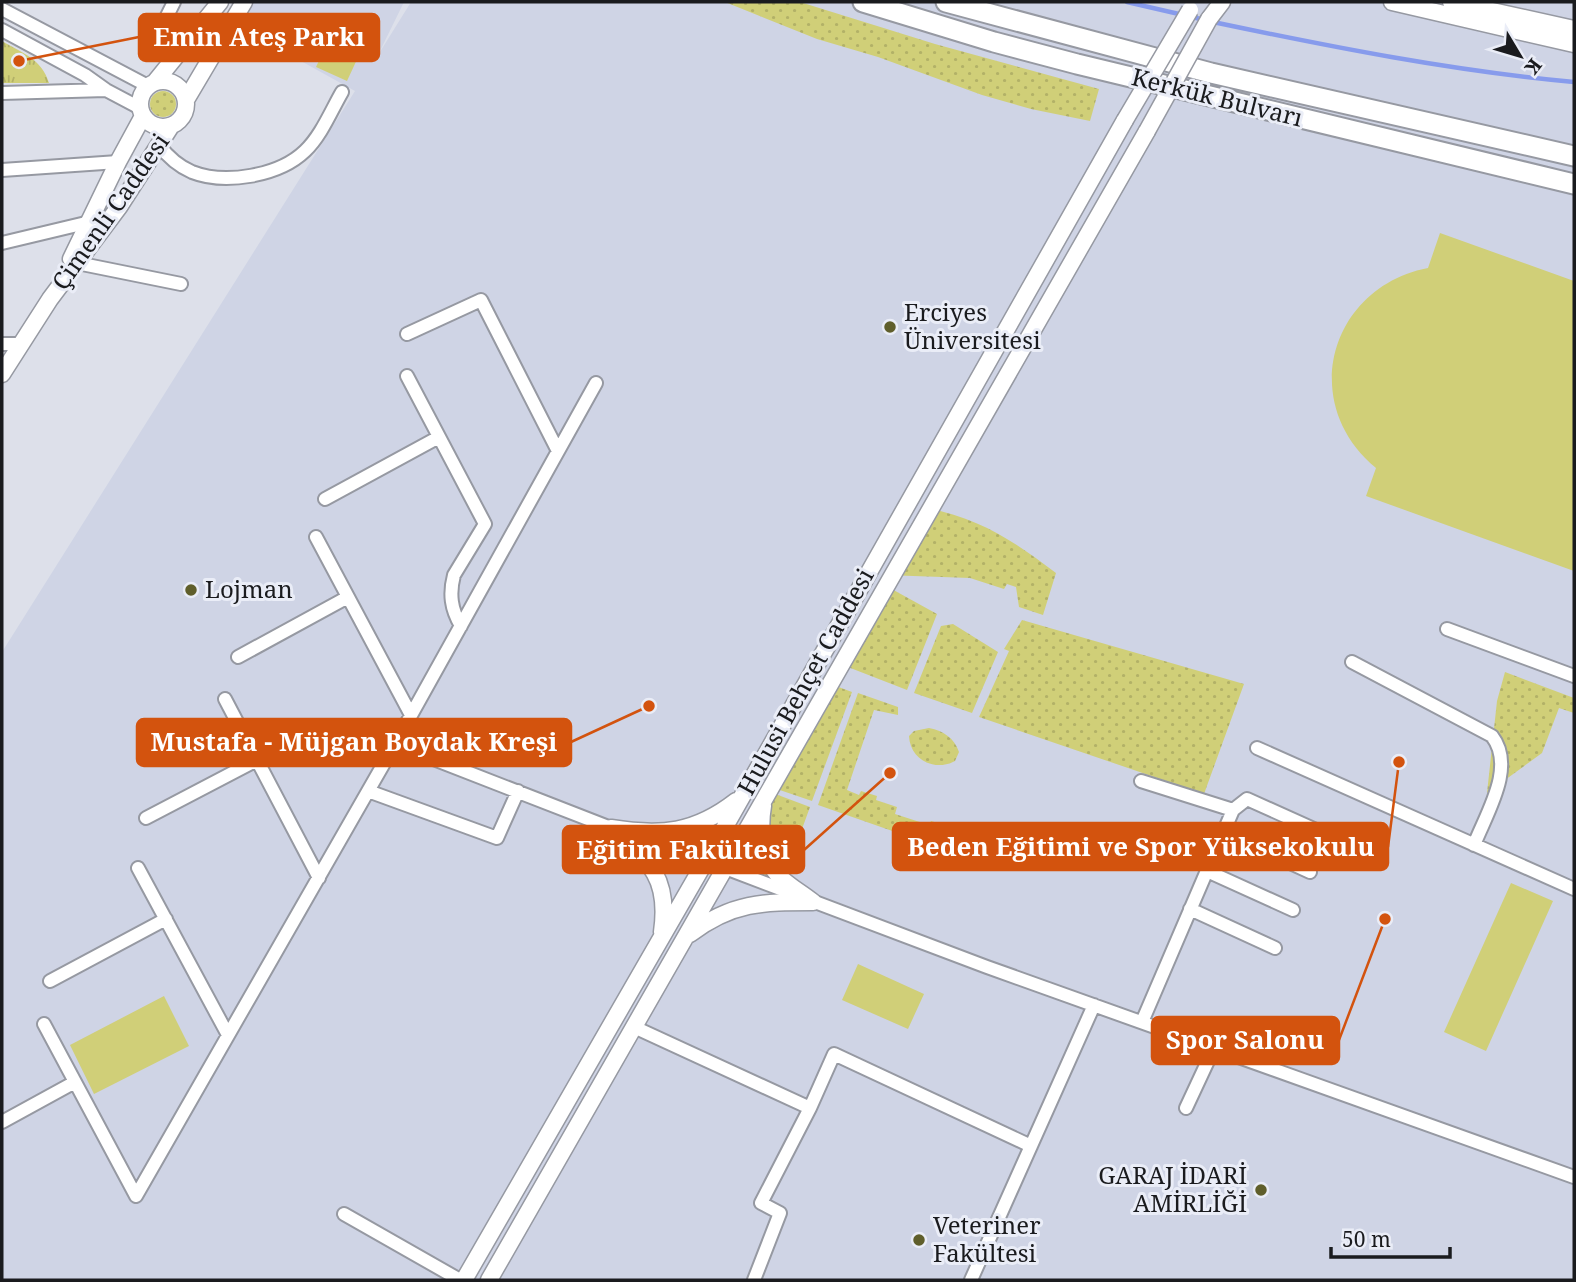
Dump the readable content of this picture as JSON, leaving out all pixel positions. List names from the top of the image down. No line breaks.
{"streets":{"main road":["Kerkük Bulvarı"],"street":["Çimenli Caddesi","Hulusi Behçet Caddesi"]},"places":["Emin Ateş Parkı","Erciyes Üniversitesi","Lojman","Mustafa - Müjgan Boydak Kreşi","Beden Eğitimi ve Spor Yüksekokulu","Eğitim Fakültesi","Spor Salonu","GARAJ İDARİ AMİRLİĞİ","Veteriner Fakültesi"],"scale_bar":"50 m","north":"bottom right"}
